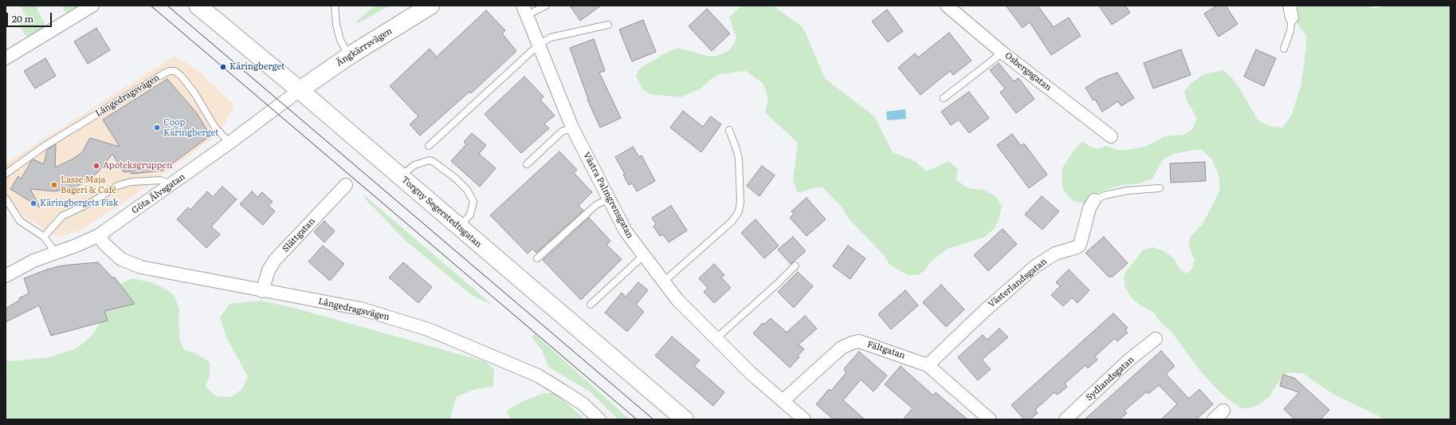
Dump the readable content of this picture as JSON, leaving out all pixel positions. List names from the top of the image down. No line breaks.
{"streets":{"street":["Ängkärrsvägen","Osbergsgatan","Långedragsvägen","Göta Älvsgatan","Västra Palmgrensgatan","Torgny Segerstedtsgatan","Slättgatan","Västerlandsgatan","Fältgatan","Sydlandsgatan"]},"crossings":[["Ängkärrsvägen","Göta Älvsgatan"],["Ängkärrsvägen","Torgny Segerstedtsgatan"],["Långedragsvägen","Göta Älvsgatan"],["Långedragsvägen","Slättgatan"],["Göta Älvsgatan","Torgny Segerstedtsgatan"],["Västra Palmgrensgatan","Fältgatan"],["Västerlandsgatan","Fältgatan"]],"places":["Käringberget","Coop Käringberget","Apoteksgruppen","Lasse Maja Bageri & Café","Käringbergets Fisk"],"scale_bar":"20 m"}
